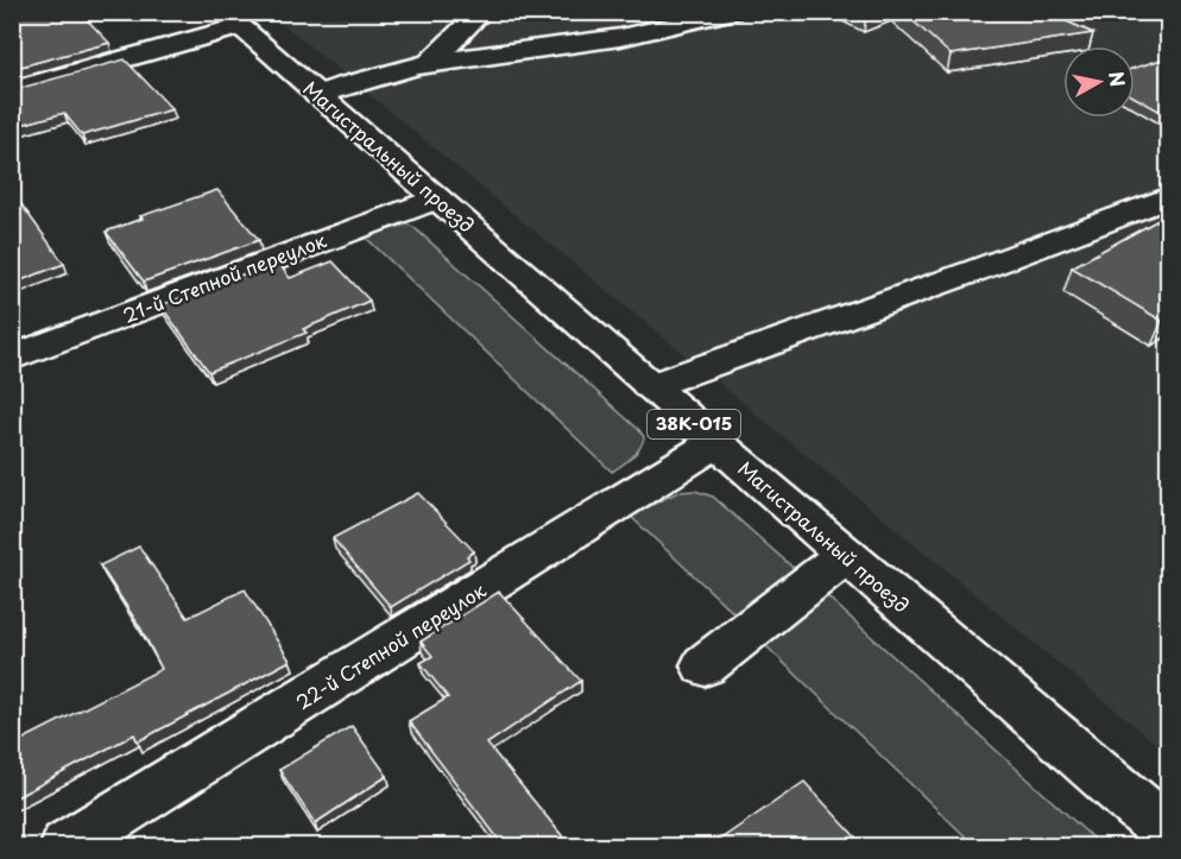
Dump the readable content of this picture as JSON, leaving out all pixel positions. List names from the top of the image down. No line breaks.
{"streets":{"main road":["Магистральный проезд","21-й Степной переулок","38К-015","22-й Степной переулок"]},"crossings":[["Магистральный проезд","21-й Степной переулок"],["Магистральный проезд","22-й Степной переулок"]],"north":"right"}
